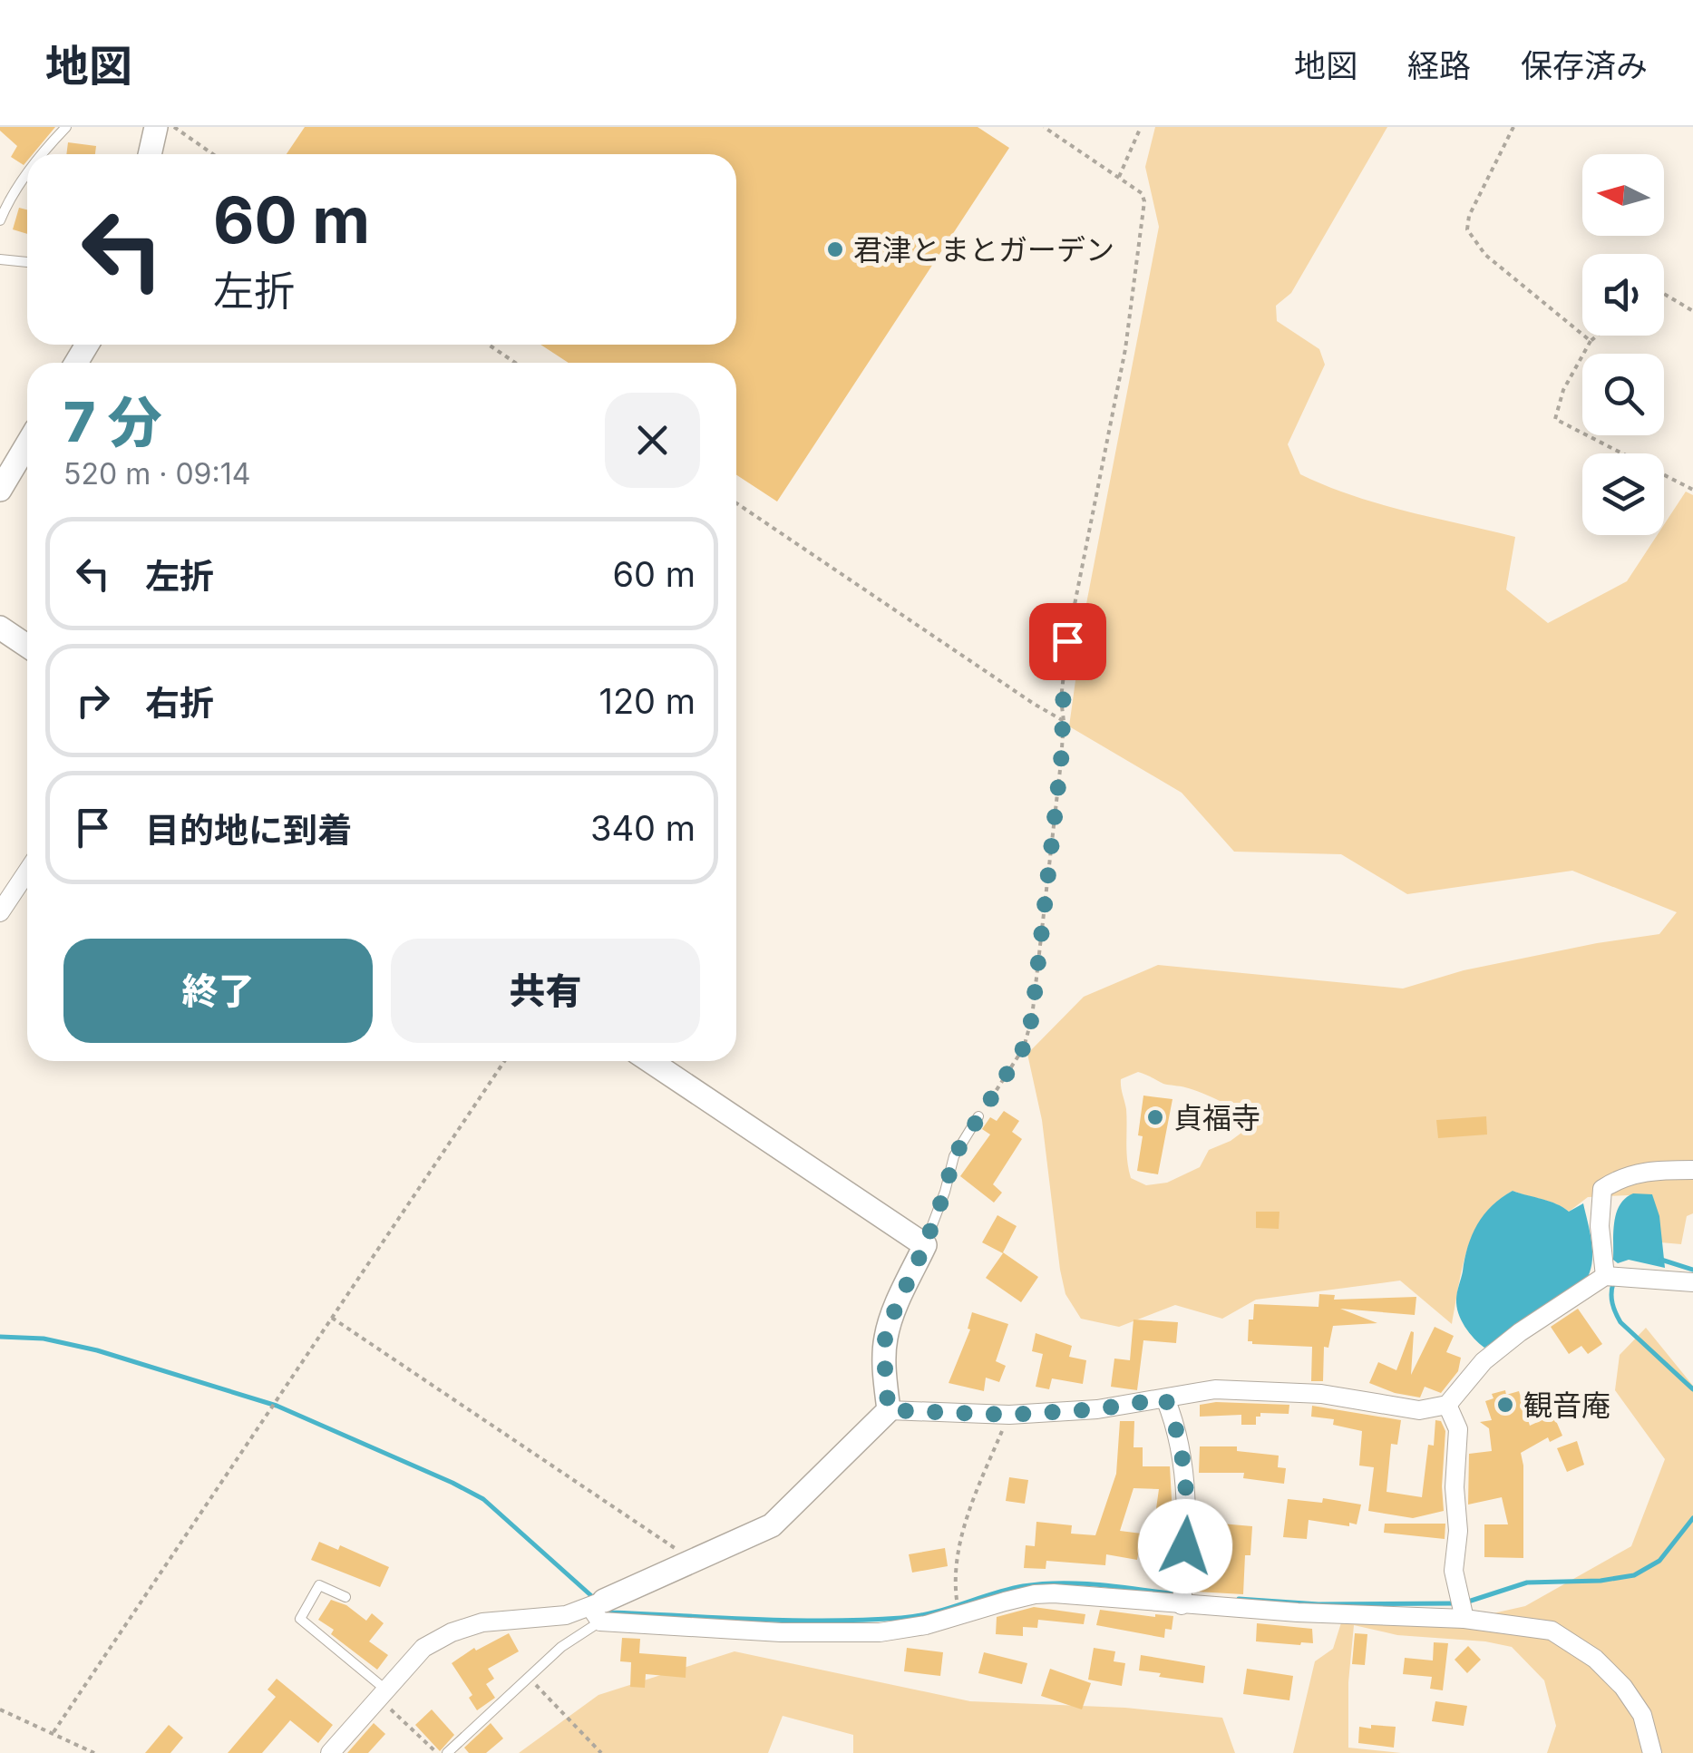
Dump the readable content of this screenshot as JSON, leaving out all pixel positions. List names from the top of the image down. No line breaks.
{"places":["君津とまとガーデン","貞福寺","観音庵"],"north":"left","page":{"header":"地図","nav":["地図","経路","保存済み"],"turn":["60 m","左折"],"heading":["7 分","520 m · 09:14"],"list":[{"name":"左折","value":"60 m"},{"name":"右折","value":"120 m"},{"name":"目的地に到着","value":"340 m"}],"buttons":["終了","共有"]}}
